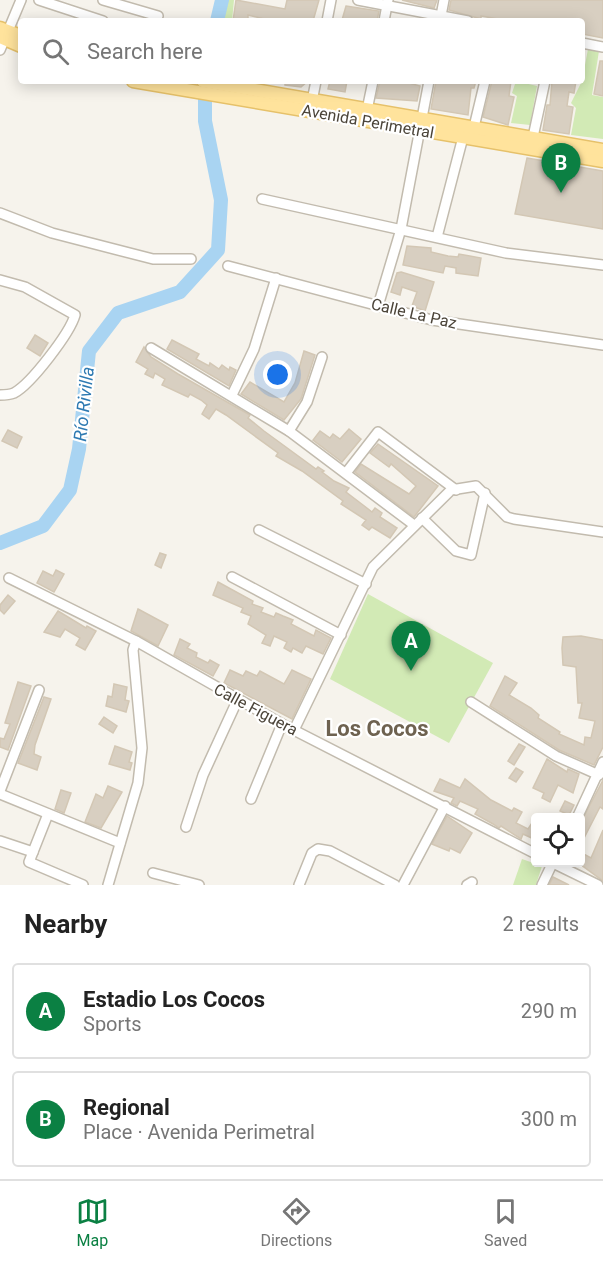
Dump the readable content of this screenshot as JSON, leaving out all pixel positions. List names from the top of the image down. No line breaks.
{"streets":{"main road":["Avenida Perimetral"],"street":["Calle La Paz","Calle Figuera"]},"districts":["Los Cocos"],"water":["Río Rivilla"],"page":{"search":"Search here","pins":["B","A"],"heading":["Nearby","2 results"],"list":[{"mark":"A","name":"Estadio Los Cocos","note":"Sports","value":"290 m"},{"mark":"B","name":"Regional","note":"Place · Avenida Perimetral","value":"300 m"}],"nav":["Map","Directions","Saved"]}}
